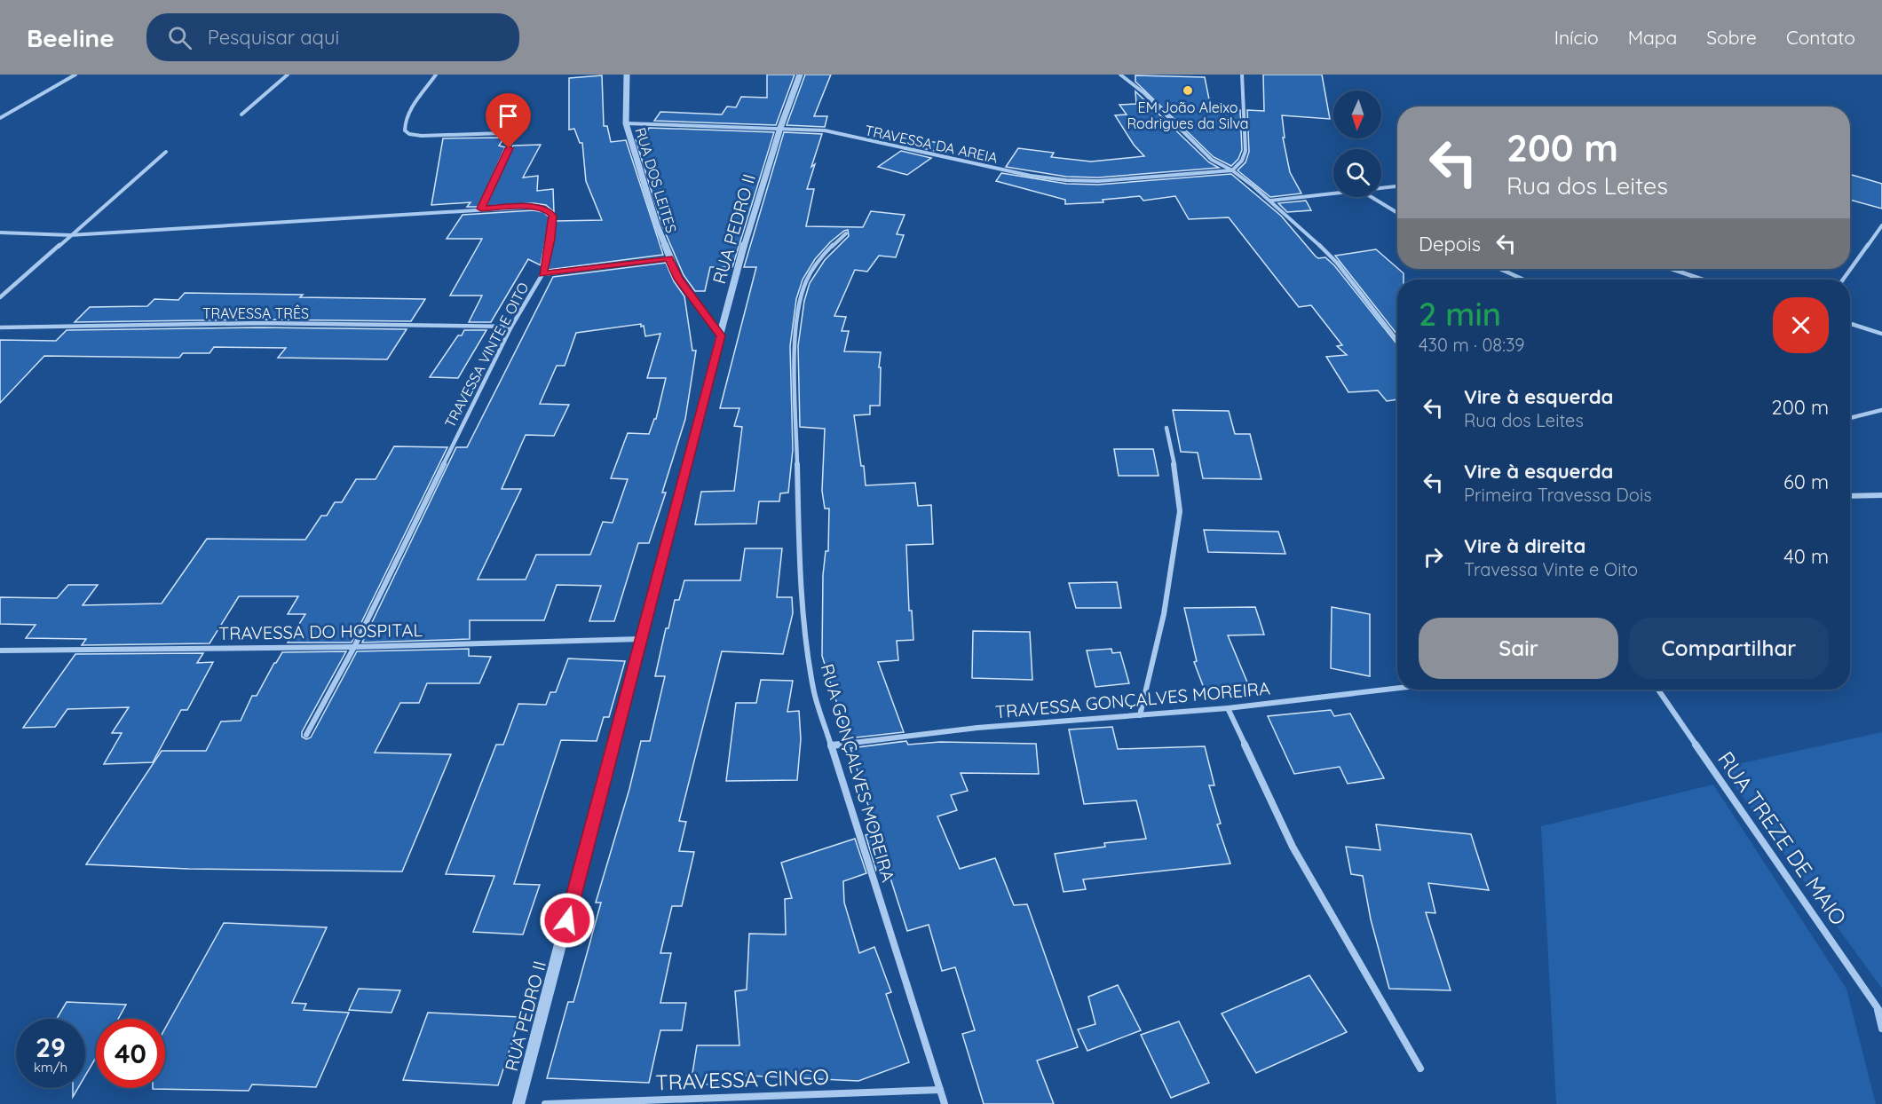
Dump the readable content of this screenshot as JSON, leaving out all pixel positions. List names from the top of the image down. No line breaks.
{"streets":{"street":["TRAVESSA DA AREIA","RUA DOS LEITES","RUA PEDRO II","TRAVESSA TRÊS","TRAVESSA VINTE E OITO","TRAVESSA DO HOSPITAL","TRAVESSA GONÇALVES MOREIRA","RUA GONÇALVES MOREIRA","RUA TREZE DE MAIO","TRAVESSA CINCO"]},"crossings":[["TRAVESSA DA AREIA","RUA DOS LEITES"],["TRAVESSA DA AREIA","RUA PEDRO II"],["RUA DOS LEITES","RUA PEDRO II"],["RUA PEDRO II","TRAVESSA DO HOSPITAL"],["TRAVESSA TRÊS","TRAVESSA VINTE E OITO"],["TRAVESSA VINTE E OITO","TRAVESSA DO HOSPITAL"],["TRAVESSA GONÇALVES MOREIRA","RUA GONÇALVES MOREIRA"],["RUA GONÇALVES MOREIRA","TRAVESSA CINCO"]],"places":["EM João Aleixo Rodrigues da Silva"],"north":"bottom","page":{"header":"Beeline","search":"Pesquisar aqui","nav":["Início","Mapa","Sobre","Contato"],"turn":["200 m","Rua dos Leites"],"then":"Depois","heading":["2 min","430 m · 08:39"],"list":[{"name":"Vire à esquerda","note":"Rua dos Leites","value":"200 m"},{"name":"Vire à esquerda","note":"Primeira Travessa Dois","value":"60 m"},{"name":"Vire à direita","note":"Travessa Vinte e Oito","value":"40 m"}],"buttons":["Sair","Compartilhar"],"speed":"29 km/h","limit":"40"}}
